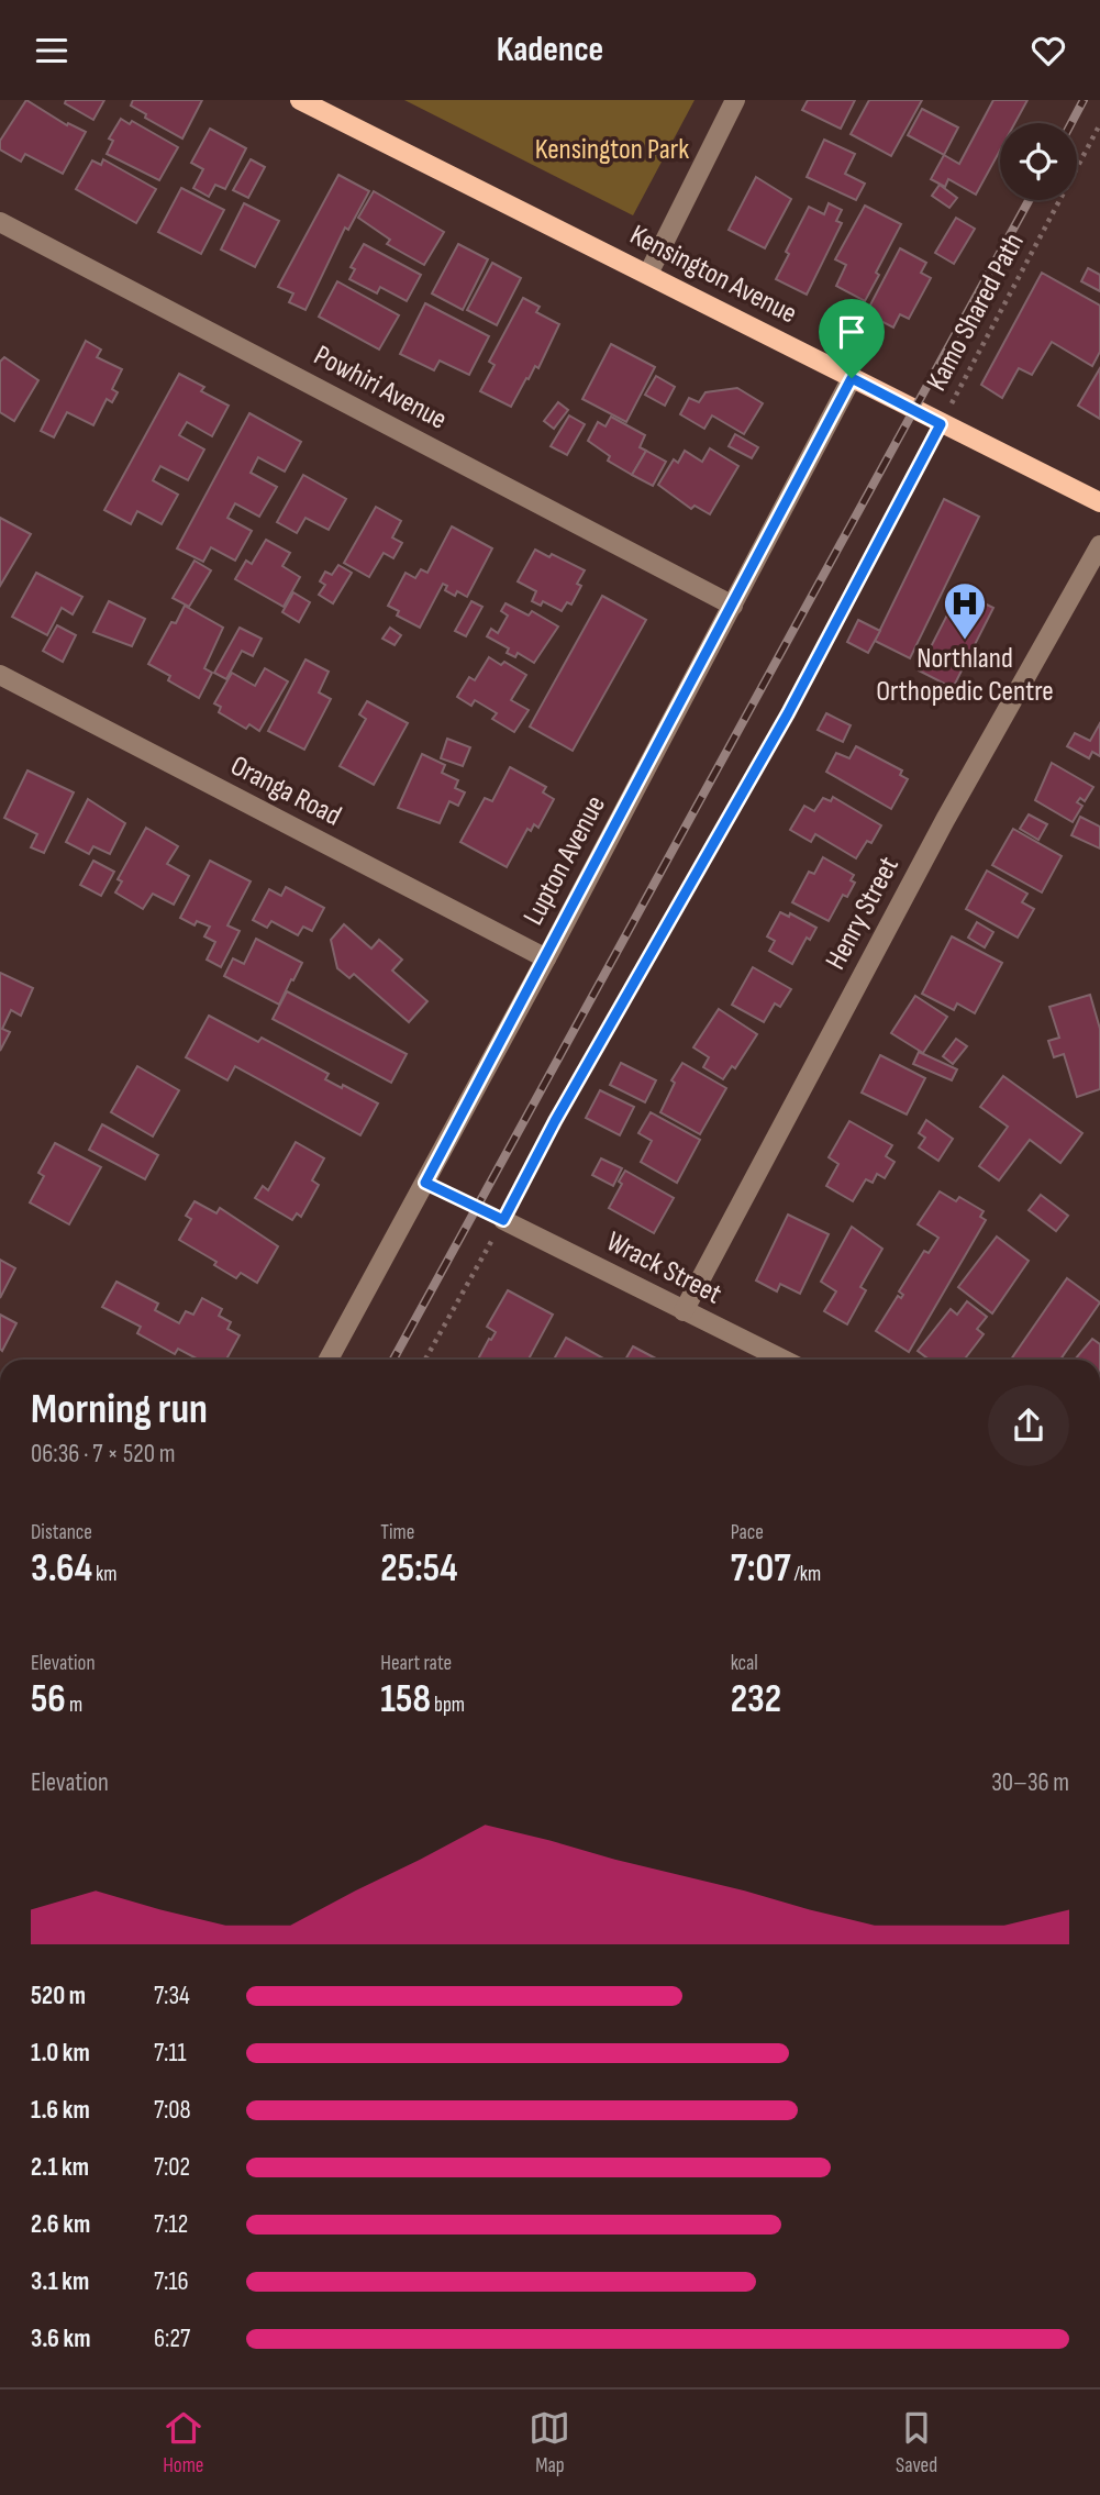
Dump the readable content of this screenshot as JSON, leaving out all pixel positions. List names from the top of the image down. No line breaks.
{"streets":{"main road":["Kensington Avenue"],"street":["Powhiri Avenue","Oranga Road","Lupton Avenue","Henry Street","Wrack Street"],"path":["Kamo Shared Path"]},"crossings":[["Kensington Avenue","Kamo Shared Path"],["Kensington Avenue","Lupton Avenue"],["Kamo Shared Path","Wrack Street"],["Powhiri Avenue","Lupton Avenue"],["Oranga Road","Lupton Avenue"],["Henry Street","Wrack Street"]],"parks":["Kensington Park"],"places":{"hospital":["Northland Orthopedic Centre"]},"page":{"header":"Kadence","heading":["Morning run","06:36 · 7 × 520 m"],"stats":[["Distance","3.64 km"],["Time","25:54"],["Pace","7:07 /km"],["Elevation","56 m"],["Heart rate","158 bpm"],["kcal","232"]],"chart":["Elevation","30–36 m"],"list":[{"name":"520 m","note":"7:34"},{"name":"1.0 km","note":"7:11"},{"name":"1.6 km","note":"7:08"},{"name":"2.1 km","note":"7:02"},{"name":"2.6 km","note":"7:12"},{"name":"3.1 km","note":"7:16"},{"name":"3.6 km","note":"6:27"}],"tabs":["Home","Map","Saved"]}}
